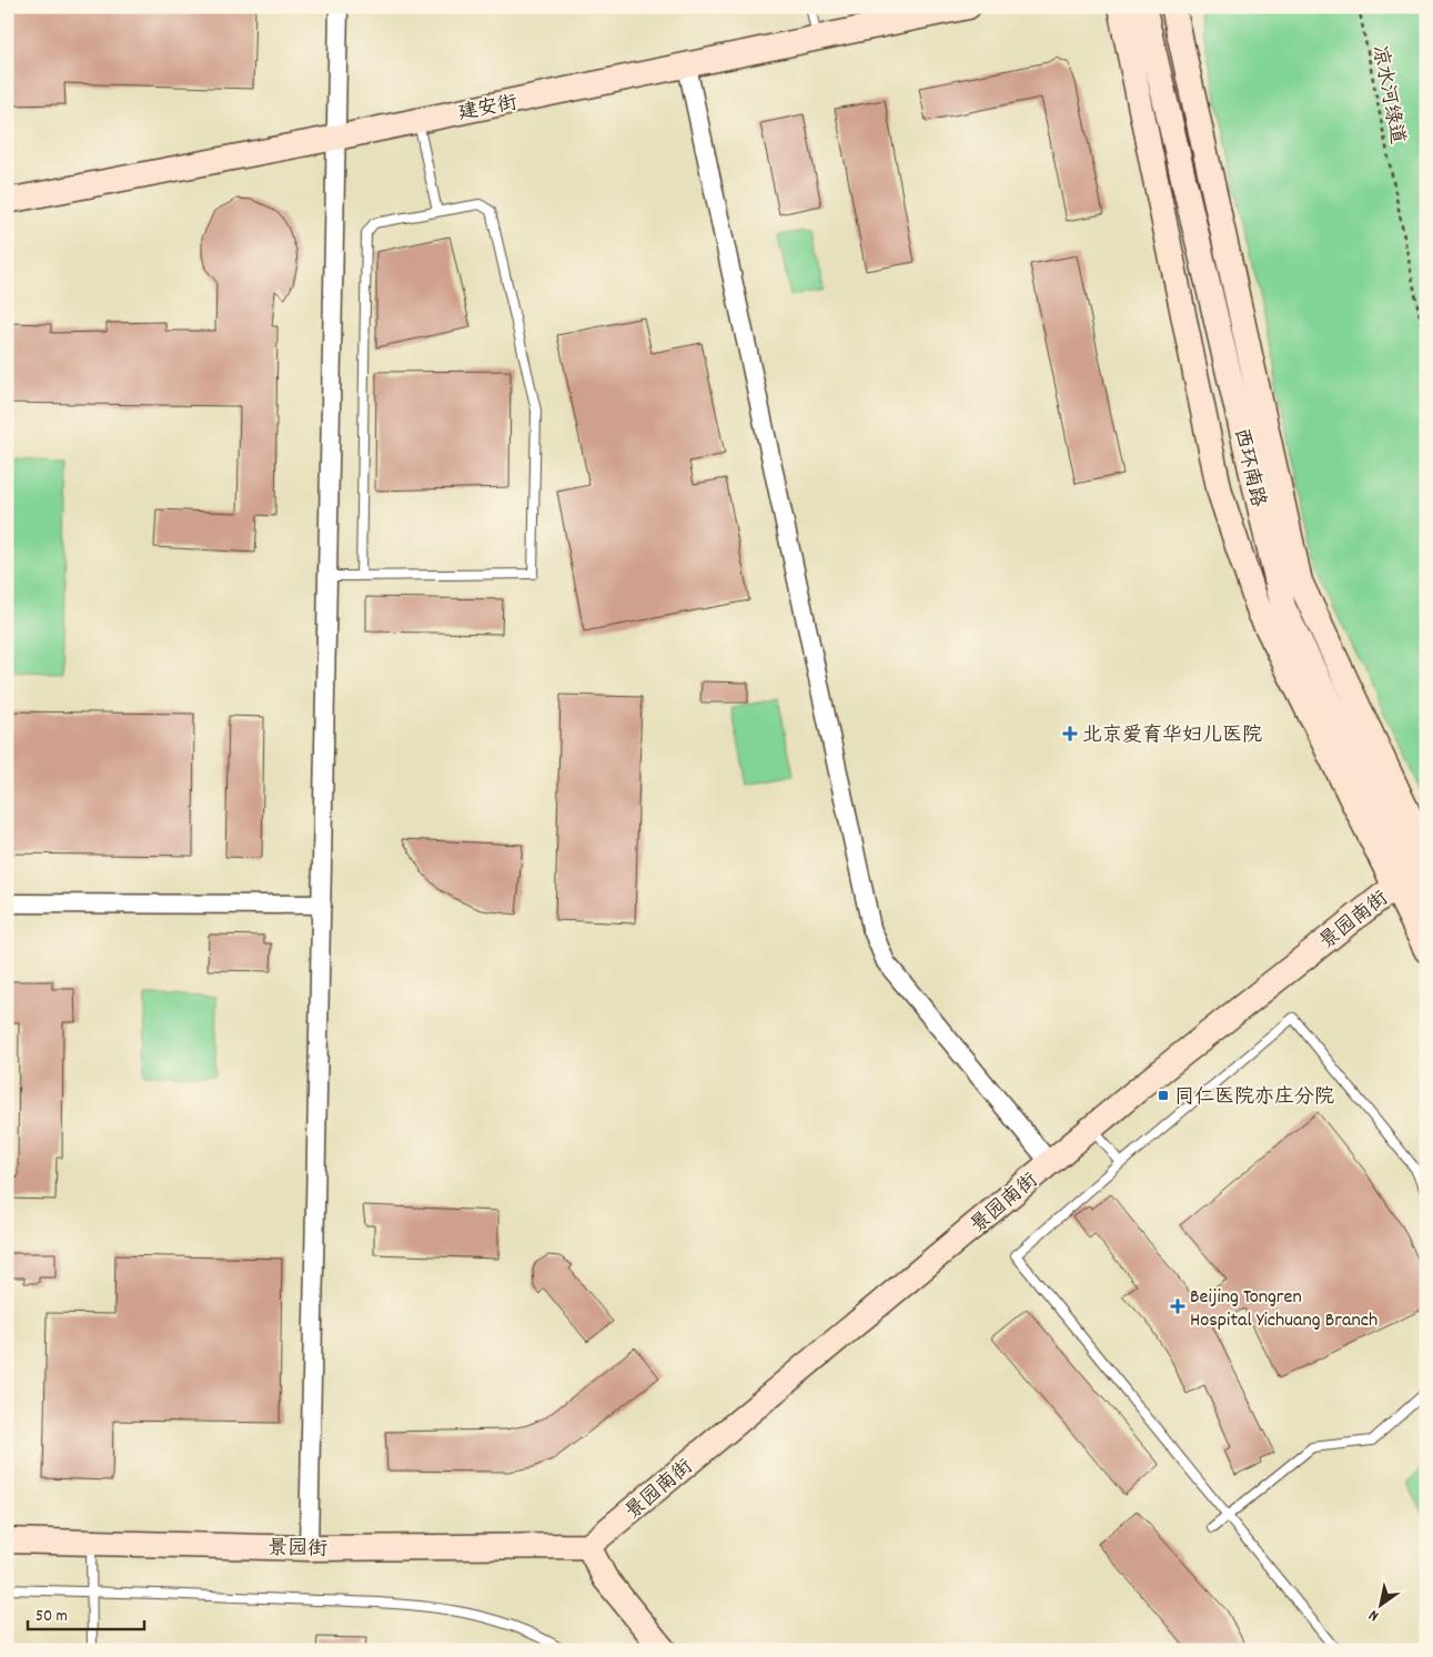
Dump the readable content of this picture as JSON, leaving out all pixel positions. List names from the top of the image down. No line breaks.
{"streets":{"street":["建安街","西环南路","景园南街","景园街"],"path":["凉水河绿道"]},"crossings":[["西环南路","景园南街"],["景园南街","景园街"]],"places":{"health":["北京爱育华妇儿医院","Beijing Tongren Hospital Yichuang Branch"],"transit":["同仁医院亦庄分院"]},"scale_bar":"50 m","north":"bottom left"}
